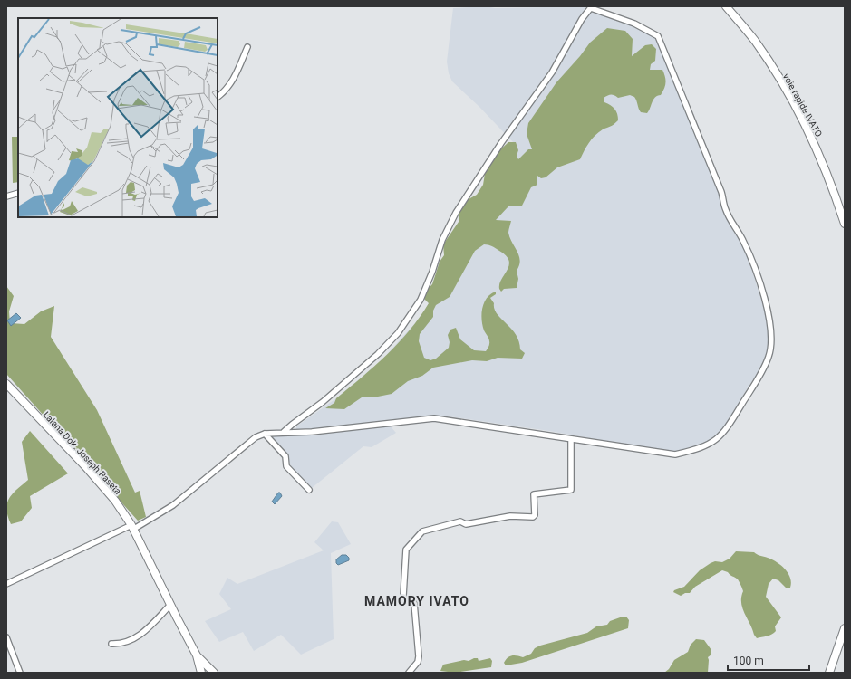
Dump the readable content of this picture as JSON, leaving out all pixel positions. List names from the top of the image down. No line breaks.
{"streets":{"main road":["voie rapide IVATO","Lalana Dok. Joseph Raseta"]},"districts":["MAMORY IVATO"],"scale_bar":"100 m"}
